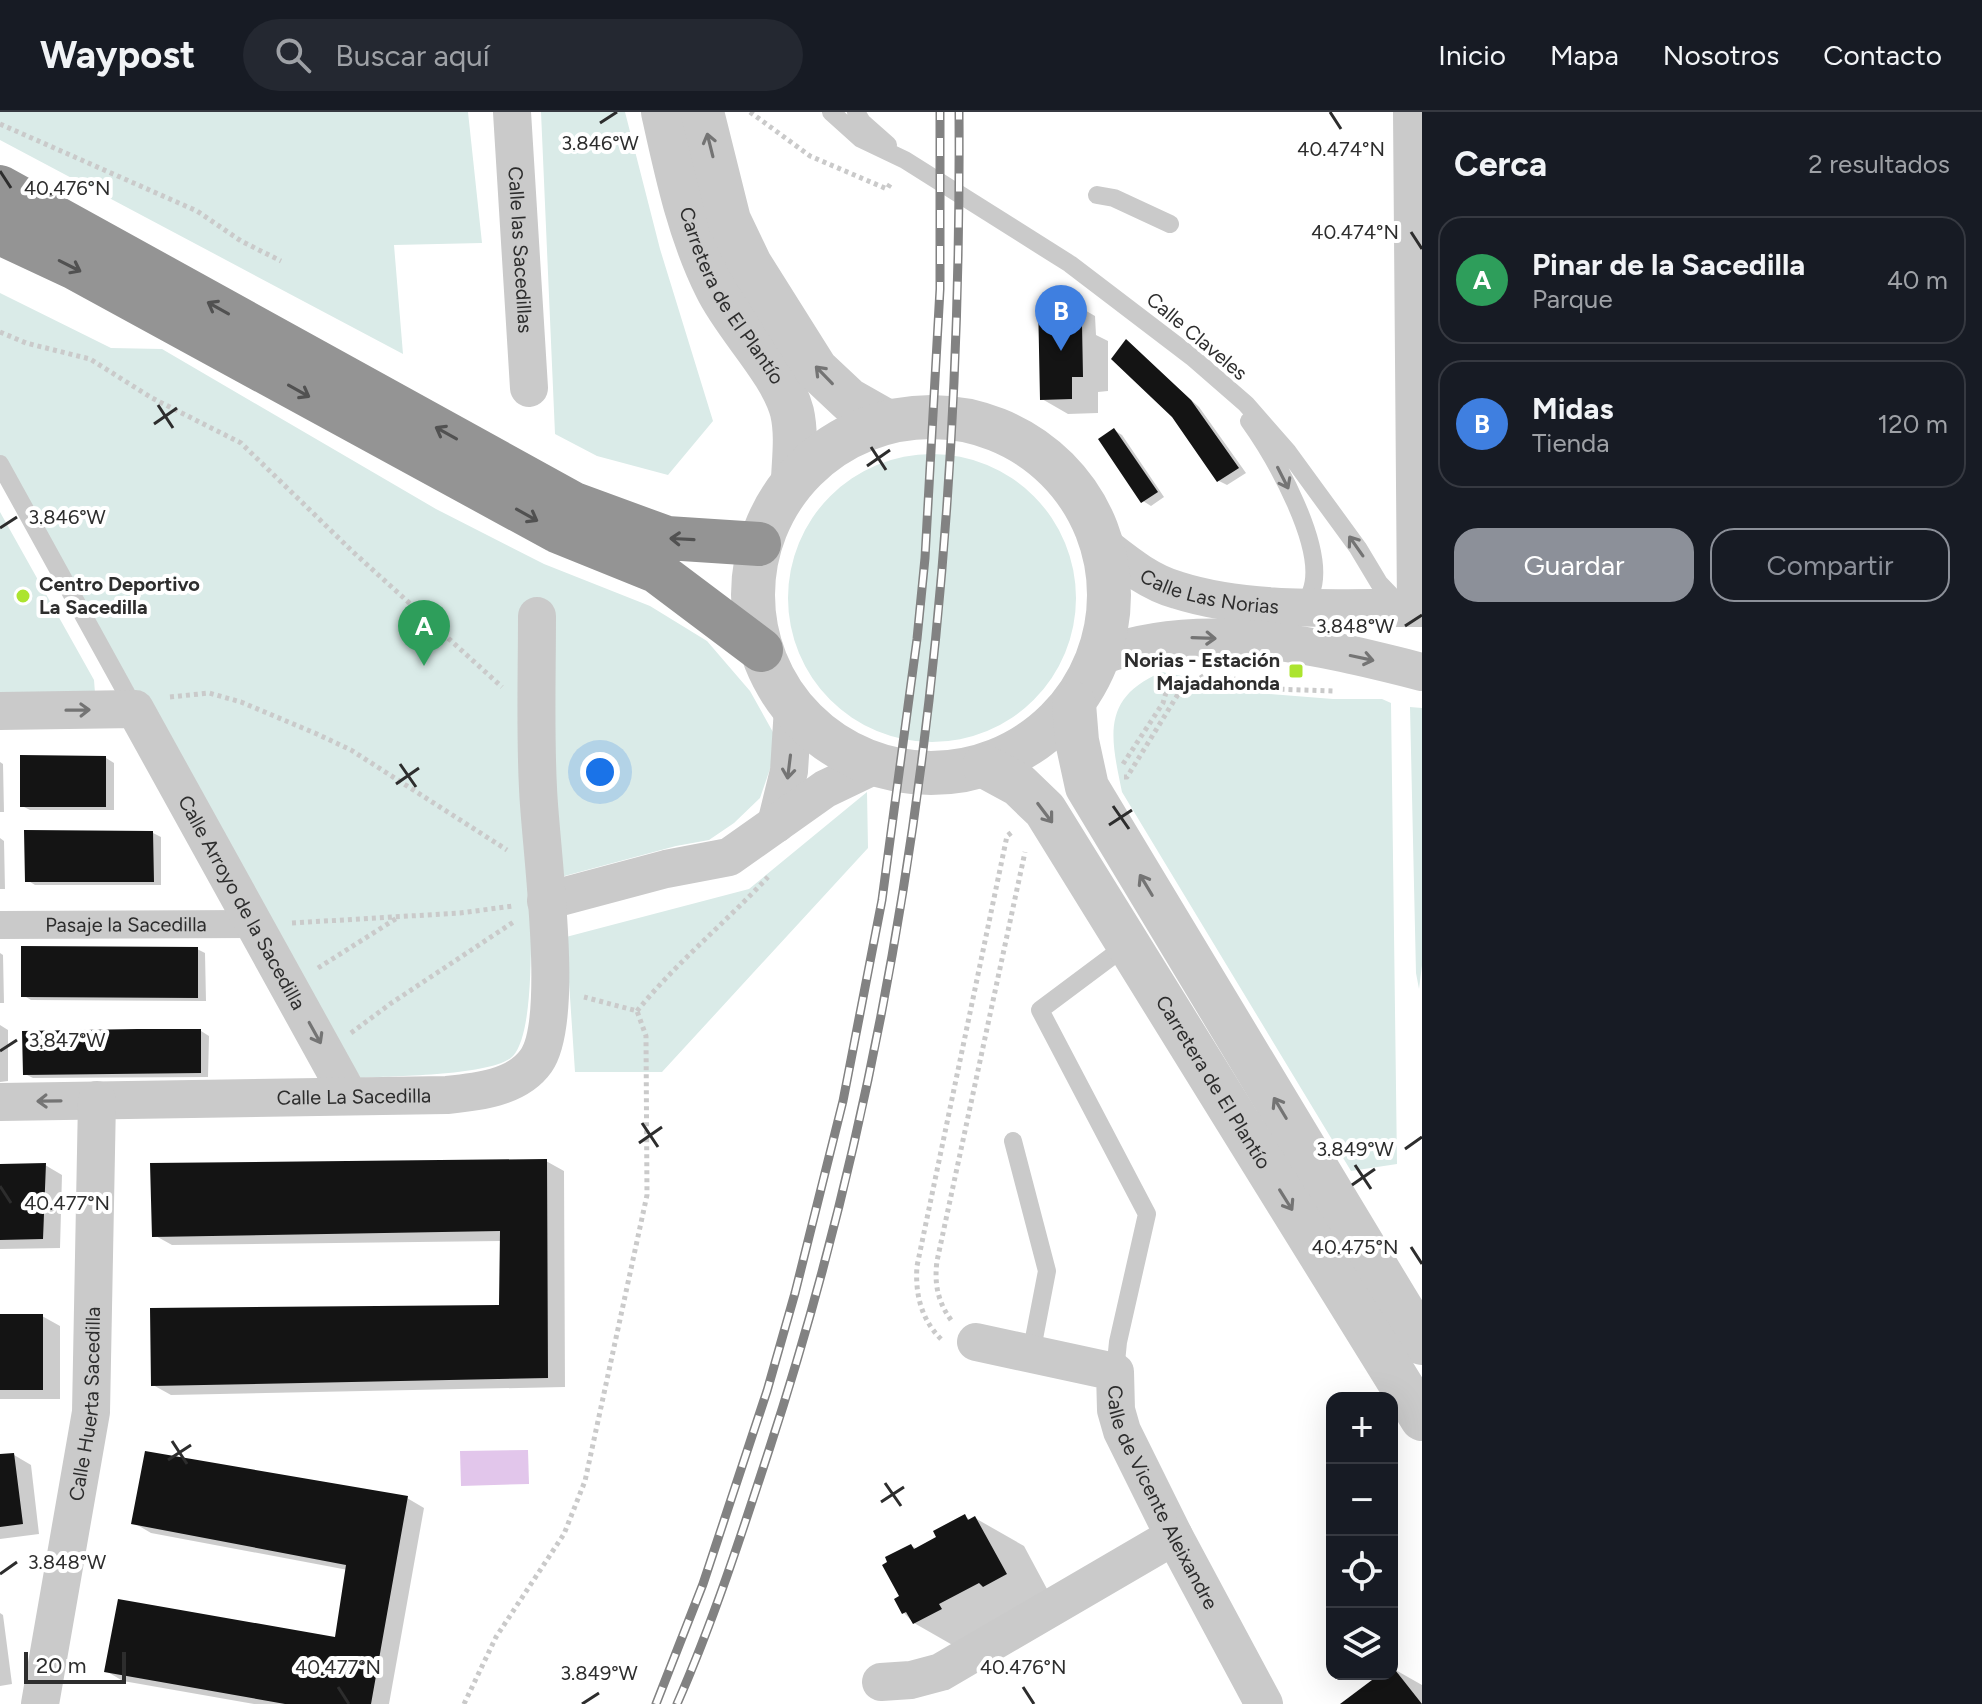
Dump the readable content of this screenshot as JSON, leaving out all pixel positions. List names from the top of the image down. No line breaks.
{"streets":{"street":["Calle las Sacedillas","Carretera de El Plantío","Calle Las Norias","Calle Arroyo de la Sacedilla","Pasaje la Sacedilla","Calle La Sacedilla","Calle Huerta Sacedilla","Calle de Vicente Aleixandre"],"lane":["Calle Claveles"]},"crossings":[["Calle Claveles","Calle Las Norias"],["Calle Arroyo de la Sacedilla","Pasaje la Sacedilla"],["Calle Arroyo de la Sacedilla","Calle La Sacedilla"],["Calle La Sacedilla","Calle Huerta Sacedilla"]],"one_way":["Calle Claveles"],"places":{"other":["Centro Deportivo La Sacedilla"],"transit":["Norias - Estación Majadahonda"]},"scale_bar":"20 m","page":{"header":"Waypost","search":"Buscar aquí","nav":["Inicio","Mapa","Nosotros","Contacto"],"heading":["Cerca","2 resultados"],"list":[{"mark":"A","name":"Pinar de la Sacedilla","note":"Parque","value":"40 m"},{"mark":"B","name":"Midas","note":"Tienda","value":"120 m"}],"pins":["B","A"],"buttons":["Guardar","Compartir"],"map_buttons":["+","−"],"scale":"20 m"},"coordinates":["3.846°W","40.474°N","40.476°N","3.848°W","3.847°W","3.849°W","40.477°N","40.475°N"]}
